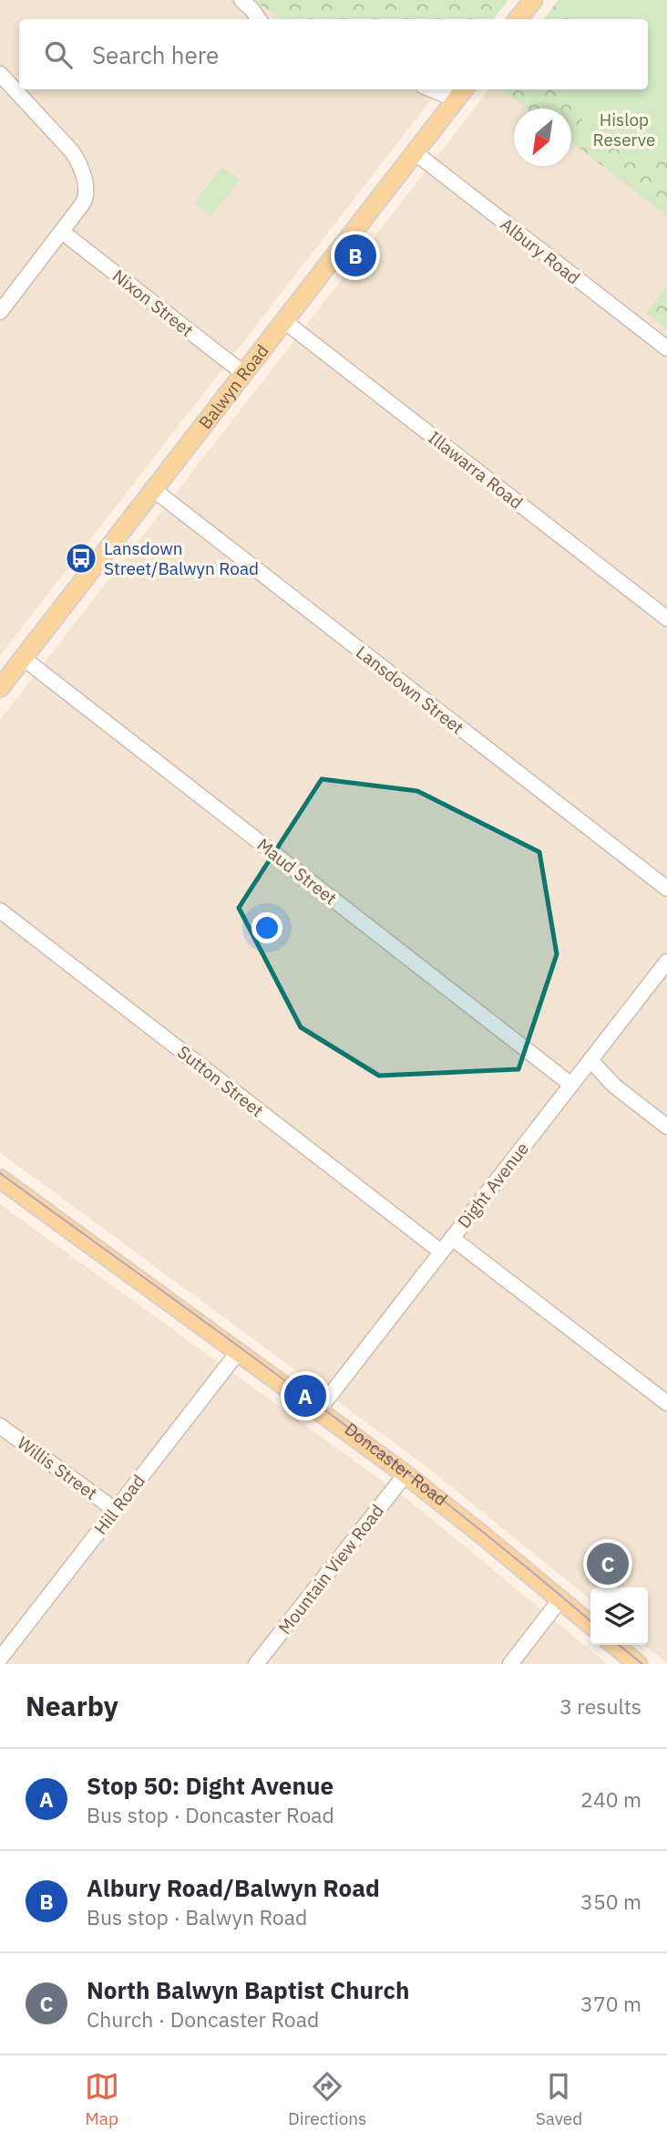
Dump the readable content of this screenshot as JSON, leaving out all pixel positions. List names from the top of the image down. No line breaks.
{"streets":{"main road":["Balwyn Road","Doncaster Road"],"street":["Albury Road","Nixon Street","Illawarra Road","Lansdown Street","Maud Street","Sutton Street","Dight Avenue","Willis Street","Hill Road","Mountain View Road"]},"crossings":[["Albury Road","Balwyn Road"],["Nixon Street","Balwyn Road"],["Balwyn Road","Illawarra Road"],["Balwyn Road","Lansdown Street"],["Balwyn Road","Maud Street"],["Maud Street","Dight Avenue"],["Sutton Street","Dight Avenue"],["Dight Avenue","Doncaster Road"],["Doncaster Road","Hill Road"],["Doncaster Road","Mountain View Road"],["Willis Street","Hill Road"]],"parks":["Hislop Reserve"],"places":{"bus stop":["Lansdown Street/Balwyn Road"]},"north":"bottom left","page":{"search":"Search here","pins":["B","A","C"],"heading":["Nearby","3 results"],"list":[{"mark":"A","name":"Stop 50: Dight Avenue","note":"Bus stop · Doncaster Road","value":"240 m"},{"mark":"B","name":"Albury Road/Balwyn Road","note":"Bus stop · Balwyn Road","value":"350 m"},{"mark":"C","name":"North Balwyn Baptist Church","note":"Church · Doncaster Road","value":"370 m"}],"nav":["Map","Directions","Saved"]}}
